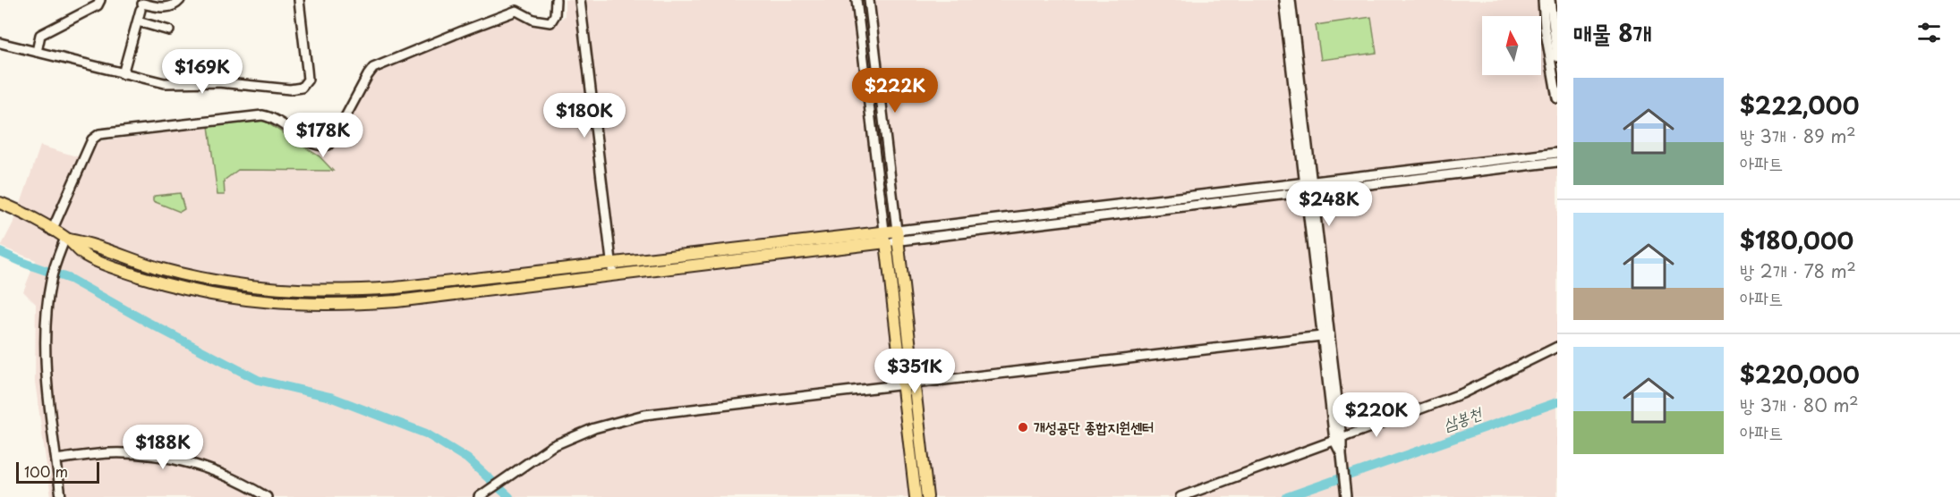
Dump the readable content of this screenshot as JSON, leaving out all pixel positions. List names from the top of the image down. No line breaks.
{"water":["삼봉천"],"places":["개성공단 종합지원센터"],"scale_bar":"100 m","north":"top","page":{"heading":"매물 8개","price":["$169K","$222K","$180K","$178K","$248K","$351K","$220K","$188K"],"list":[{"name":"$222,000","note":"방 3개 · 89 m² · 아파트"},{"name":"$180,000","note":"방 2개 · 78 m² · 아파트"},{"name":"$220,000","note":"방 3개 · 80 m² · 아파트"}],"scale":"100 m"}}
